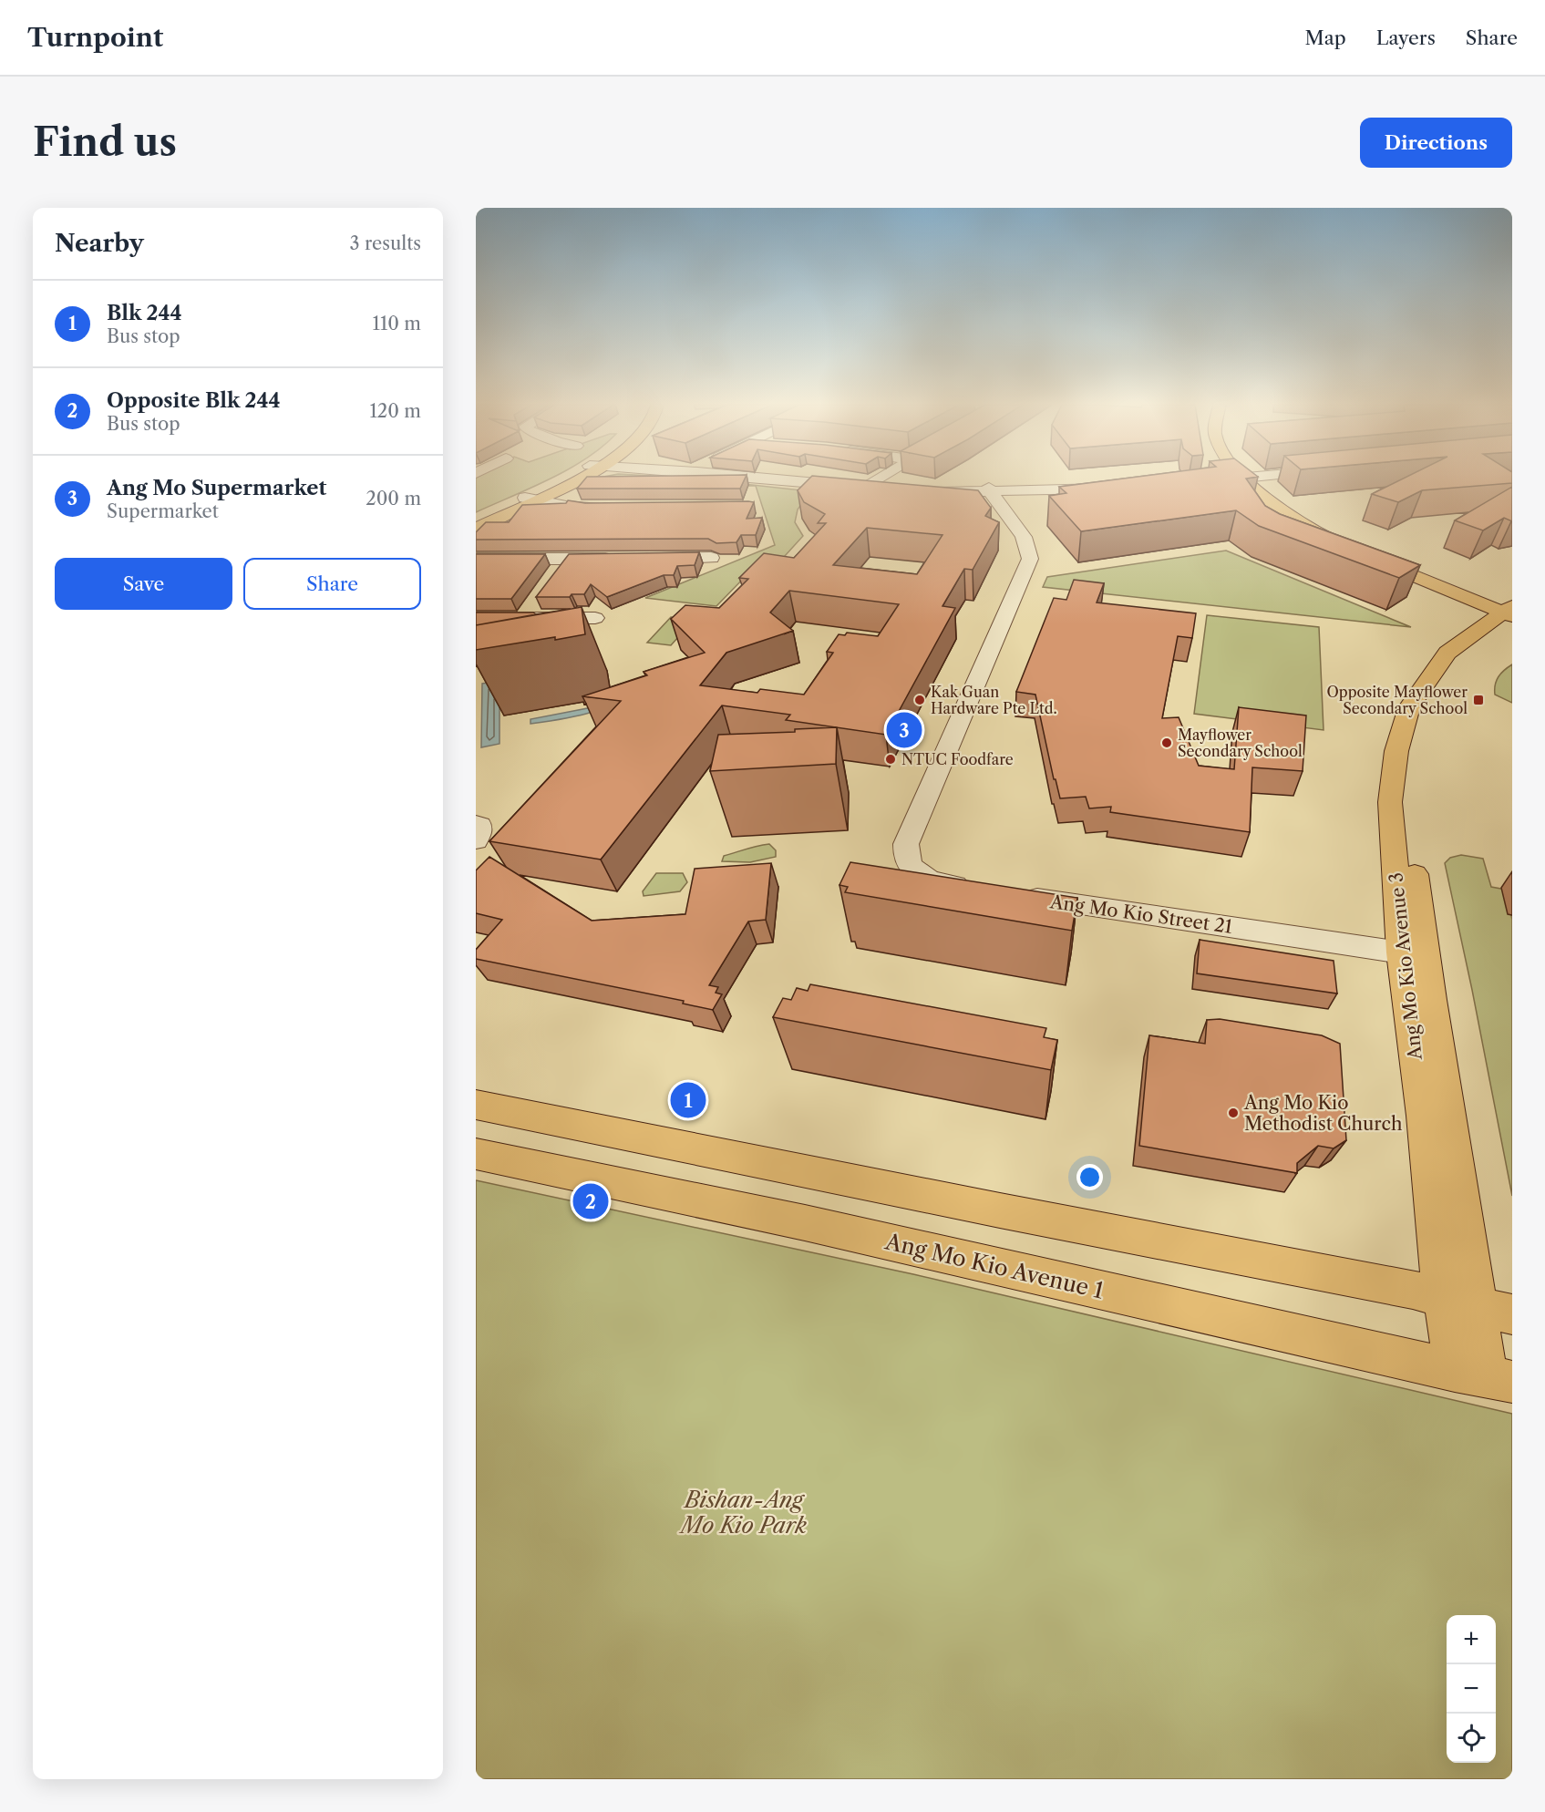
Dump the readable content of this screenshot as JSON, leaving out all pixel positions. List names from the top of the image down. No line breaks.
{"streets":{"main road":["Ang Mo Kio Avenue 3","Ang Mo Kio Avenue 1"],"street":["Ang Mo Kio Street 21"]},"crossings":[["Ang Mo Kio Street 21","Ang Mo Kio Avenue 3"],["Ang Mo Kio Avenue 3","Ang Mo Kio Avenue 1"]],"parks":["Bishan-Ang Mo Kio Park"],"places":{"other":["Kak Guan Hardware Pte Ltd.","Mayflower Secondary School","NTUC Foodfare","Ang Mo Kio Methodist Church"],"transit":["Opposite Mayflower Secondary School"]},"page":{"header":"Turnpoint","nav":["Map","Layers","Share"],"buttons":["Directions",["Save","Share"]],"title":"Find us","heading":["Nearby","3 results"],"list":[{"mark":"1","name":"Blk 244","note":"Bus stop","value":"110 m"},{"mark":"2","name":"Opposite Blk 244","note":"Bus stop","value":"120 m"},{"mark":"3","name":"Ang Mo Supermarket","note":"Supermarket","value":"200 m"}],"pins":["3","1","2"],"map_buttons":["+","−"]}}
